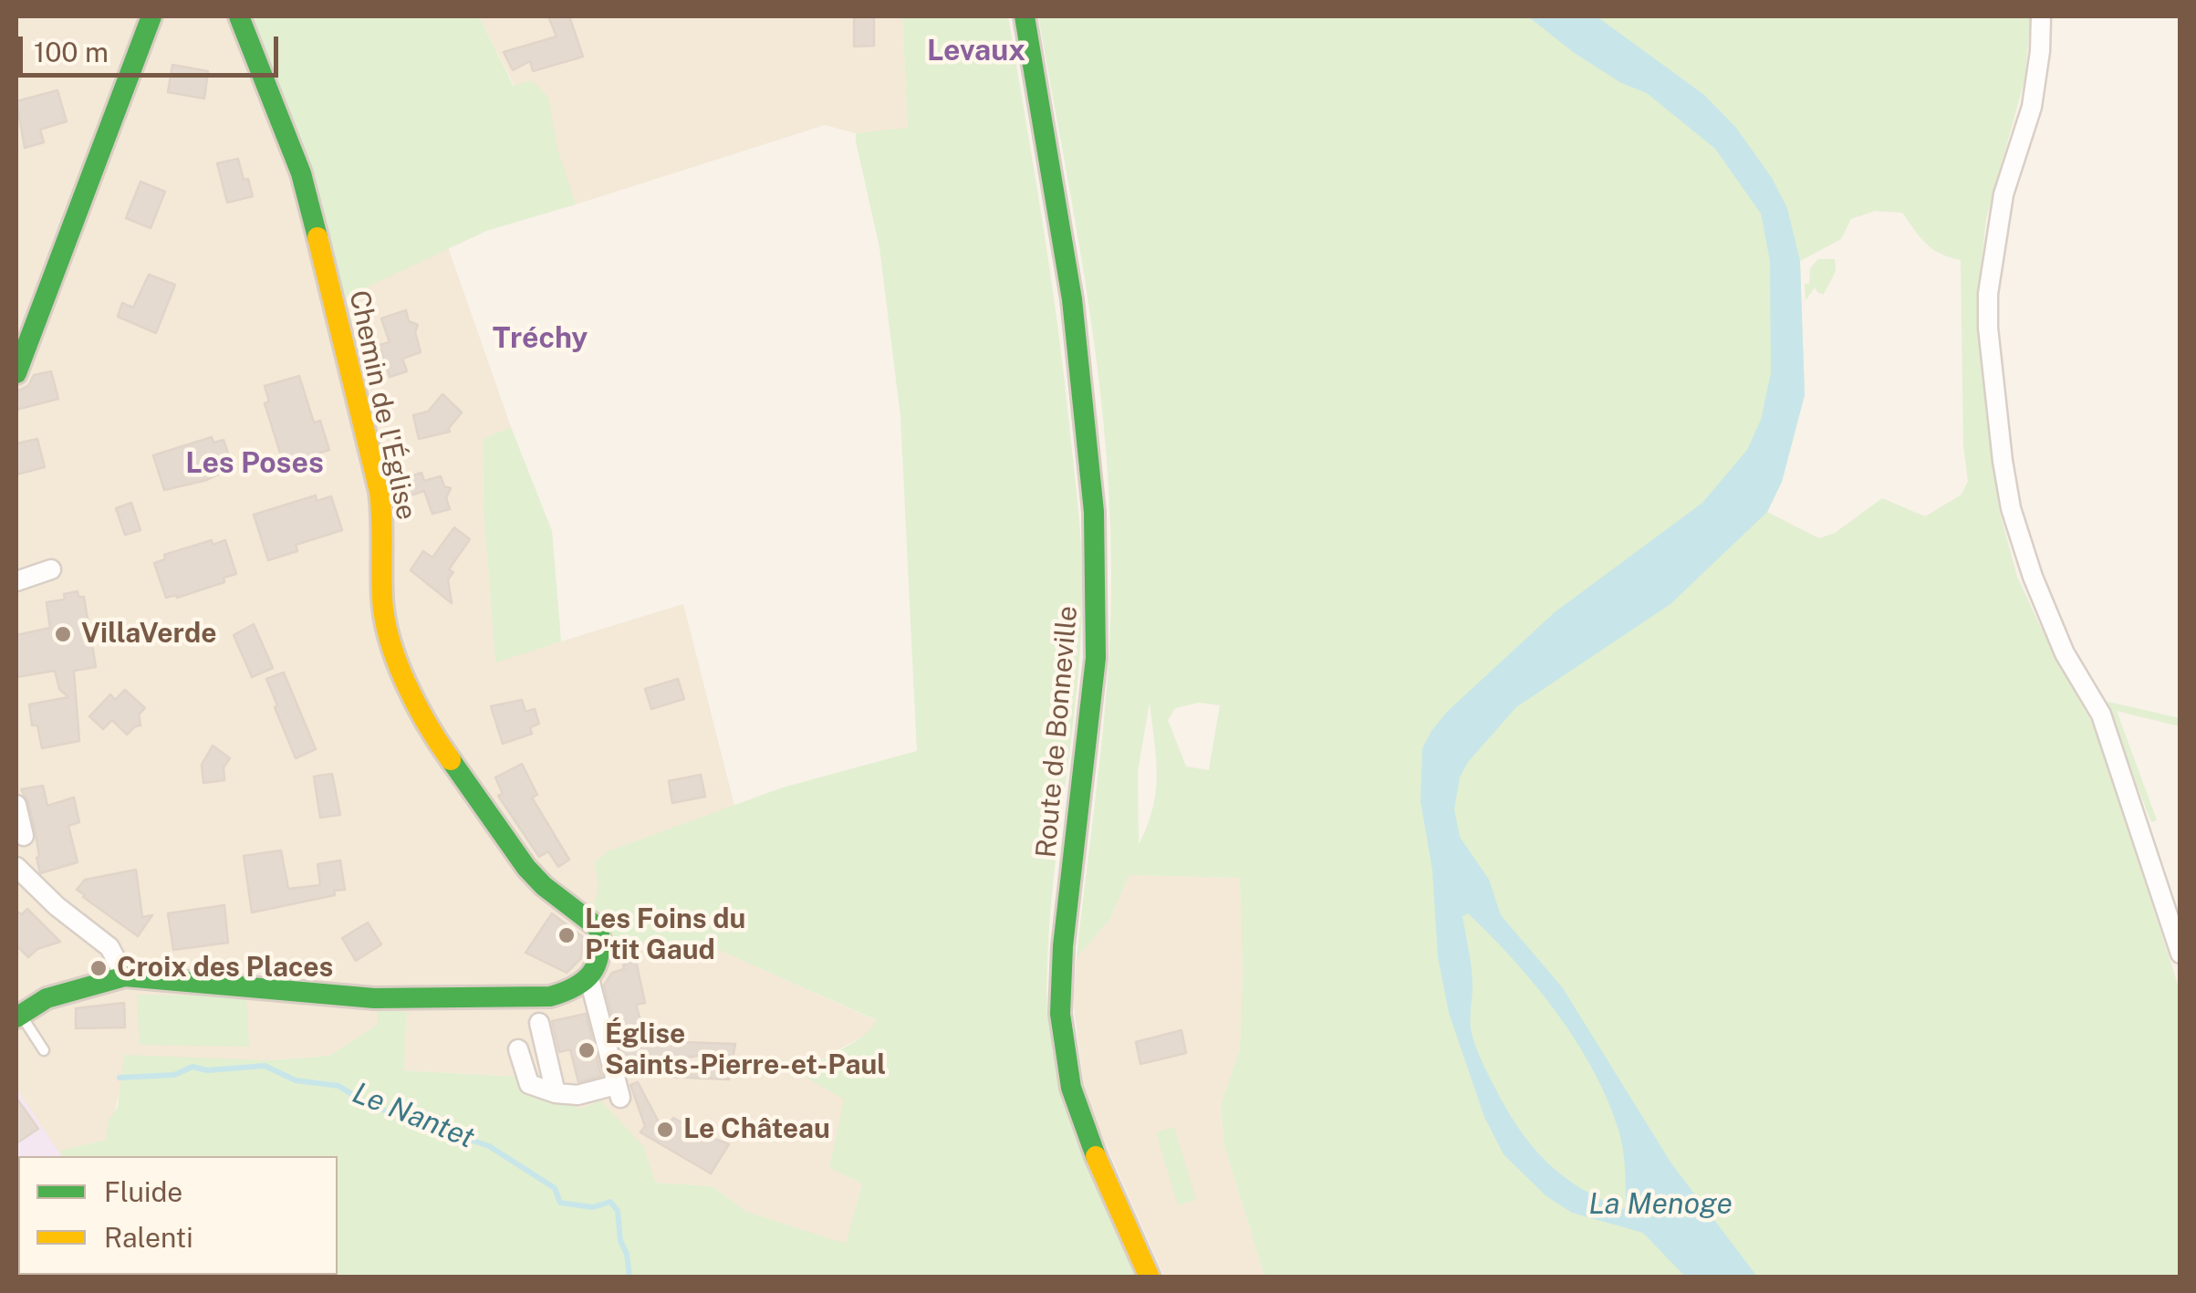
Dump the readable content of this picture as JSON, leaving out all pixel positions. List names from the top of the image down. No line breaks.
{"streets":{"street":["Chemin de l'Église","Route de Bonneville"]},"districts":["Levaux","Tréchy","Les Poses"],"water":["Le Nantet","La Menoge"],"places":["VillaVerde","Les Foins du P'tit Gaud","Croix des Places","Église Saints-Pierre-et-Paul","Le Château"],"legend":["Fluide","Ralenti"],"scale_bar":"100 m"}
